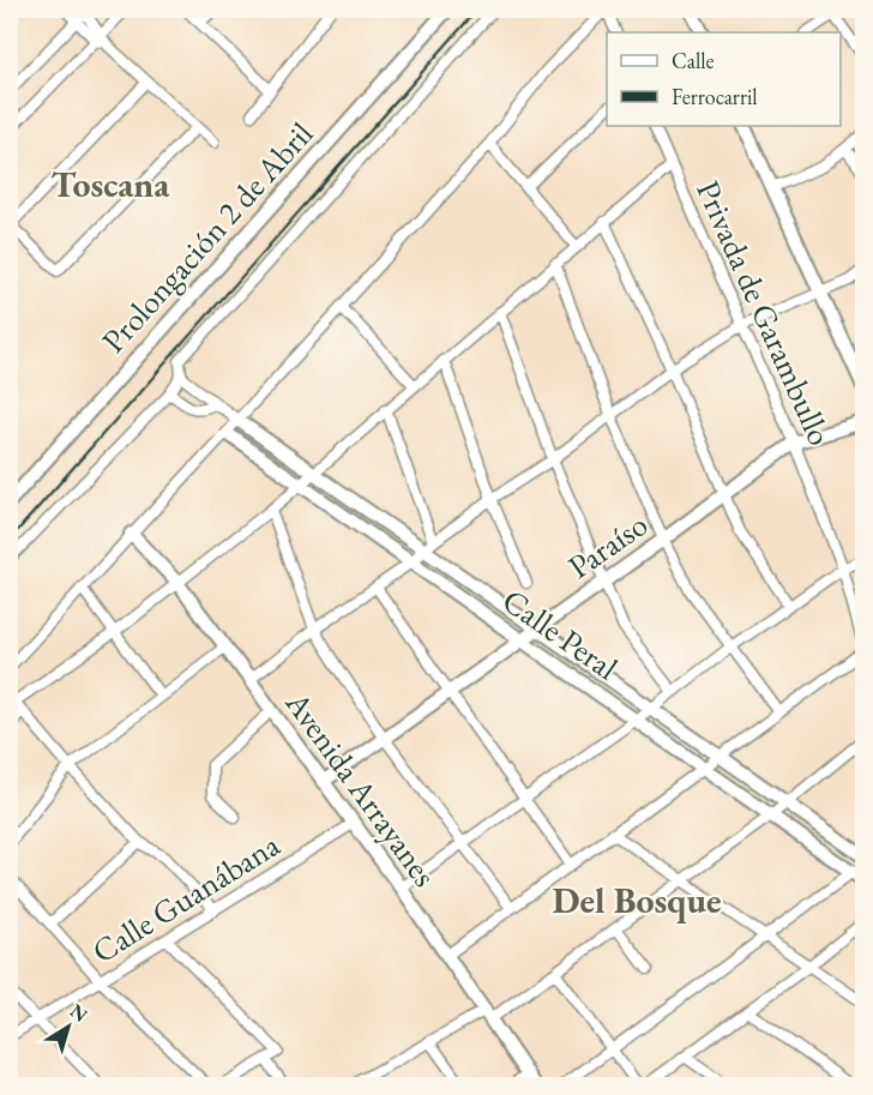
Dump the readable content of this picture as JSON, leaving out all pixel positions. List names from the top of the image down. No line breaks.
{"streets":{"main road":["Prolongación 2 de Abril","Paraíso","Calle Peral","Avenida Arrayanes"],"street":["Privada de Garambullo","Calle Guanábana"]},"crossings":[["Privada de Garambullo","Paraíso"],["Paraíso","Calle Peral"],["Paraíso","Avenida Arrayanes"],["Avenida Arrayanes","Calle Guanábana"]],"districts":["Toscana","Del Bosque"],"legend":["Calle","Ferrocarril"],"north":"top right"}
